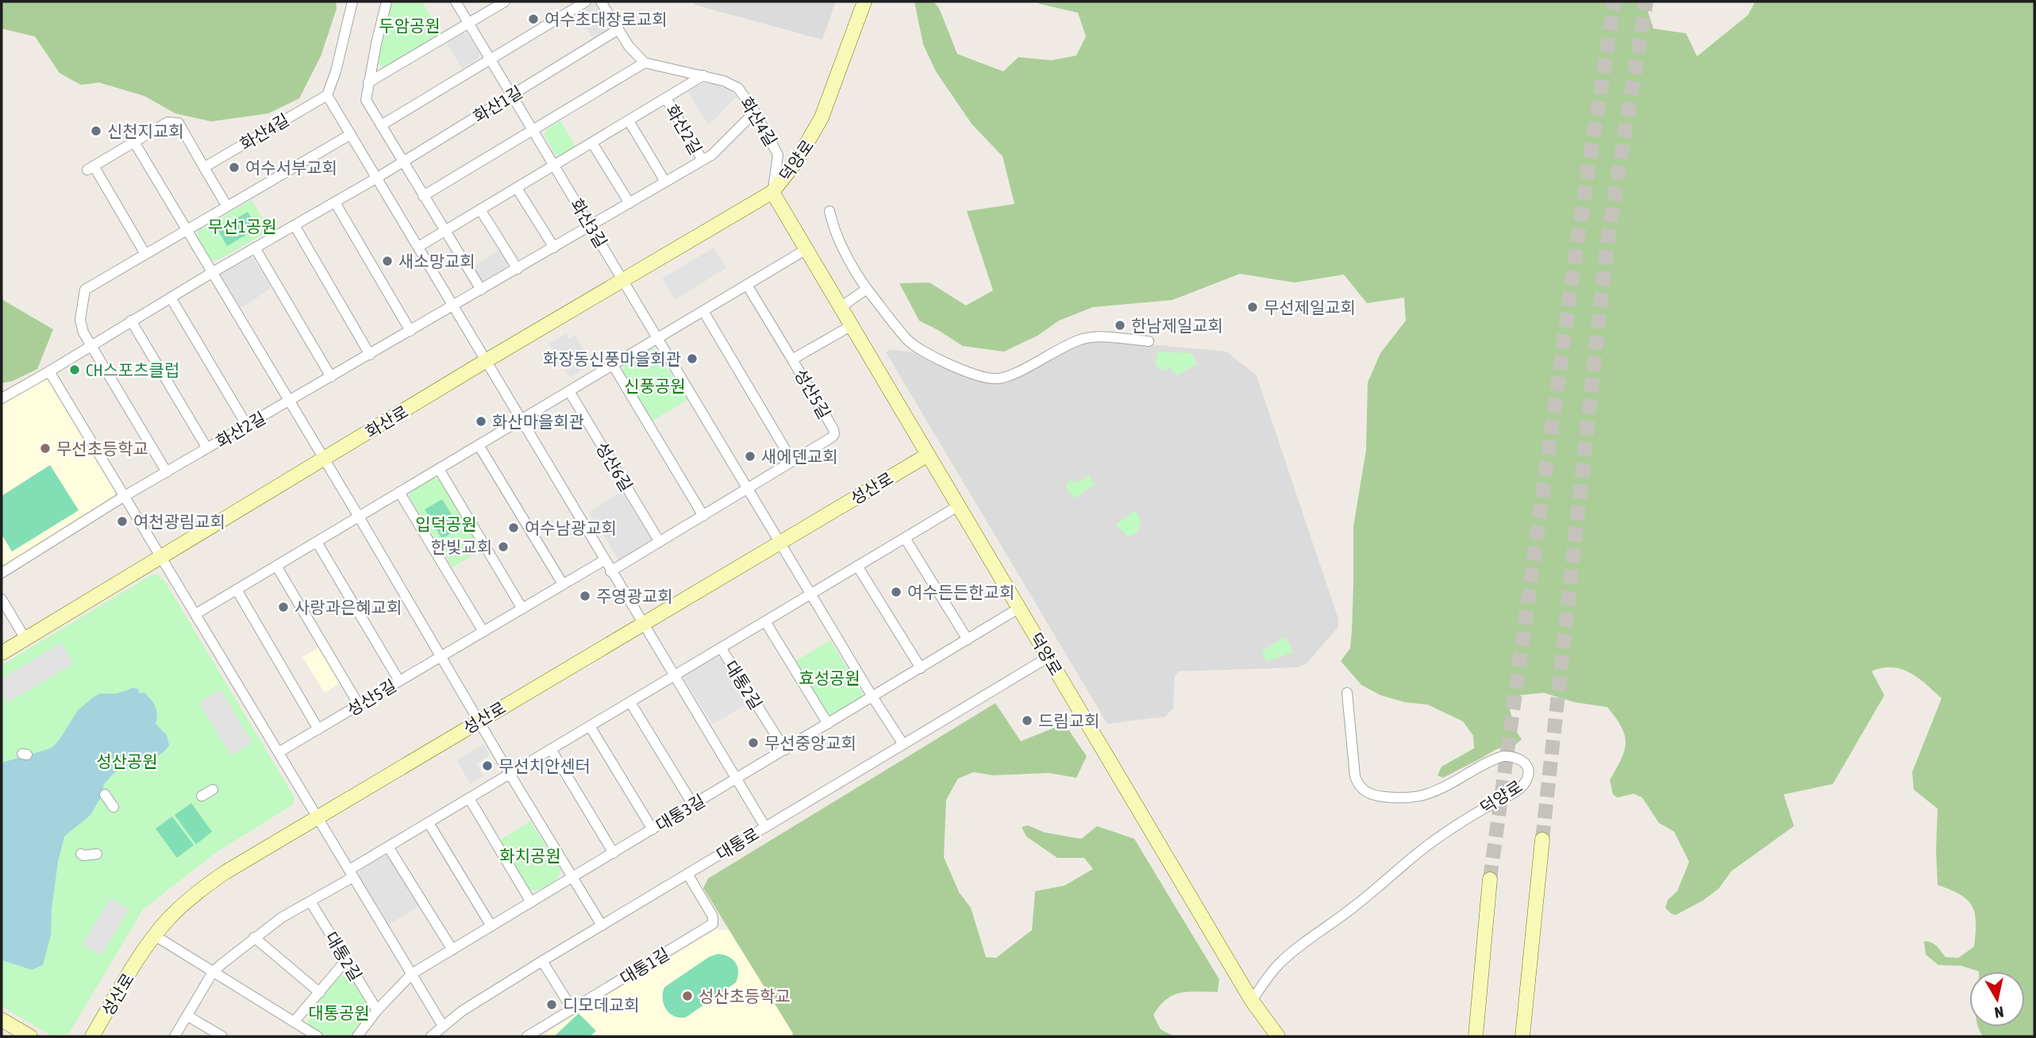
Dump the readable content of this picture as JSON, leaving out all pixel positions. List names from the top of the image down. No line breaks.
{"streets":{"street":["화산1길","화산4길","화산2길","덕양로","화산3길","성산5길","화산로","성산6길","성산로","대통2길","대통3길","대통로","대통1길"]},"crossings":[["화산1길","화산3길"],["화산4길","화산2길"],["화산4길","덕양로"],["화산4길","화산로"],["화산2길","화산3길"],["덕양로","성산5길"],["덕양로","화산로"],["덕양로","성산로"],["덕양로","대통2길"],["덕양로","대통3길"],["덕양로","대통로"],["화산3길","화산로"],["성산5길","성산6길"],["대통2길","대통3길"],["대통로","대통1길"]],"parks":["두암공원","무선1공원","신풍공원","입덕공원","효성공원","성산공원","화치공원","대통공원"],"places":["여수초대장로교회","신천지교회","여수서부교회","새소망교회","무선제일교회","한남제일교회","화장동신풍마을회관","CH스포츠클럽","화산마을회관","무선초등학교","새에덴교회","여천광림교회","여수남광교회","한빛교회","여수든든한교회","주영광교회","사랑과은혜교회","드림교회","무선중앙교회","무선치안센터","성산초등학교","디모데교회"],"north":"bottom"}
